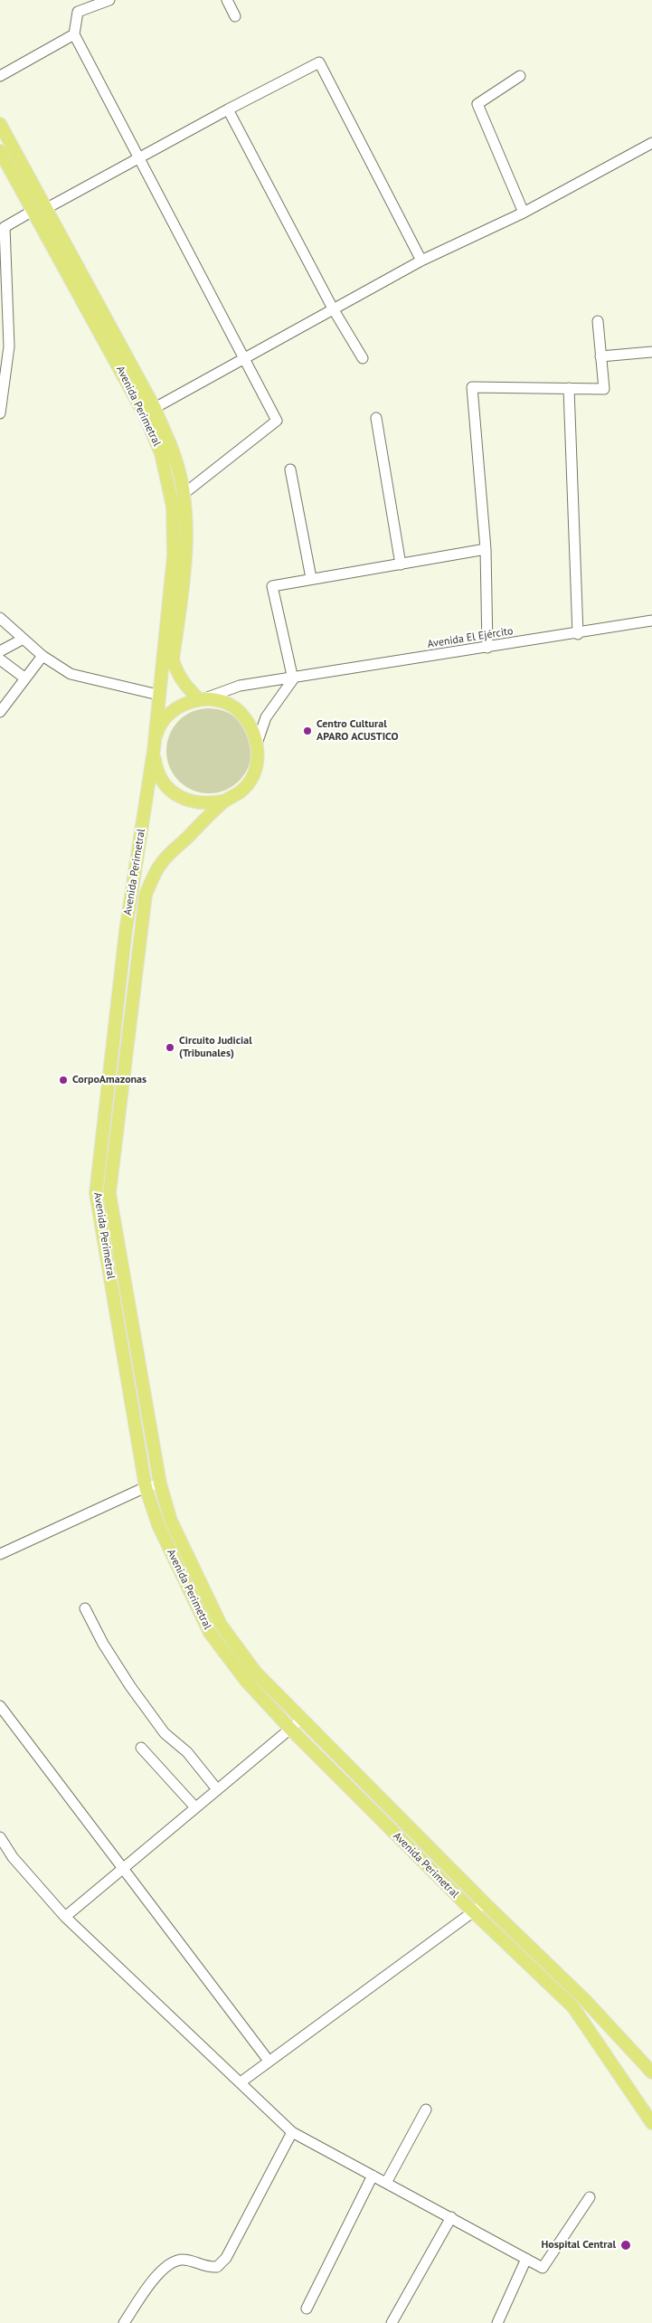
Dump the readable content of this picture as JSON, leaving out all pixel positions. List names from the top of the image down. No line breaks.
{"streets":{"main road":["Avenida Perimetral"],"street":["Avenida El Ejército"]},"crossings":[["Avenida Perimetral","Avenida El Ejército"]],"places":["Centro Cultural APARO ACUSTICO","Circuito Judicial (Tribunales)","CorpoAmazonas","Hospital Central"]}
